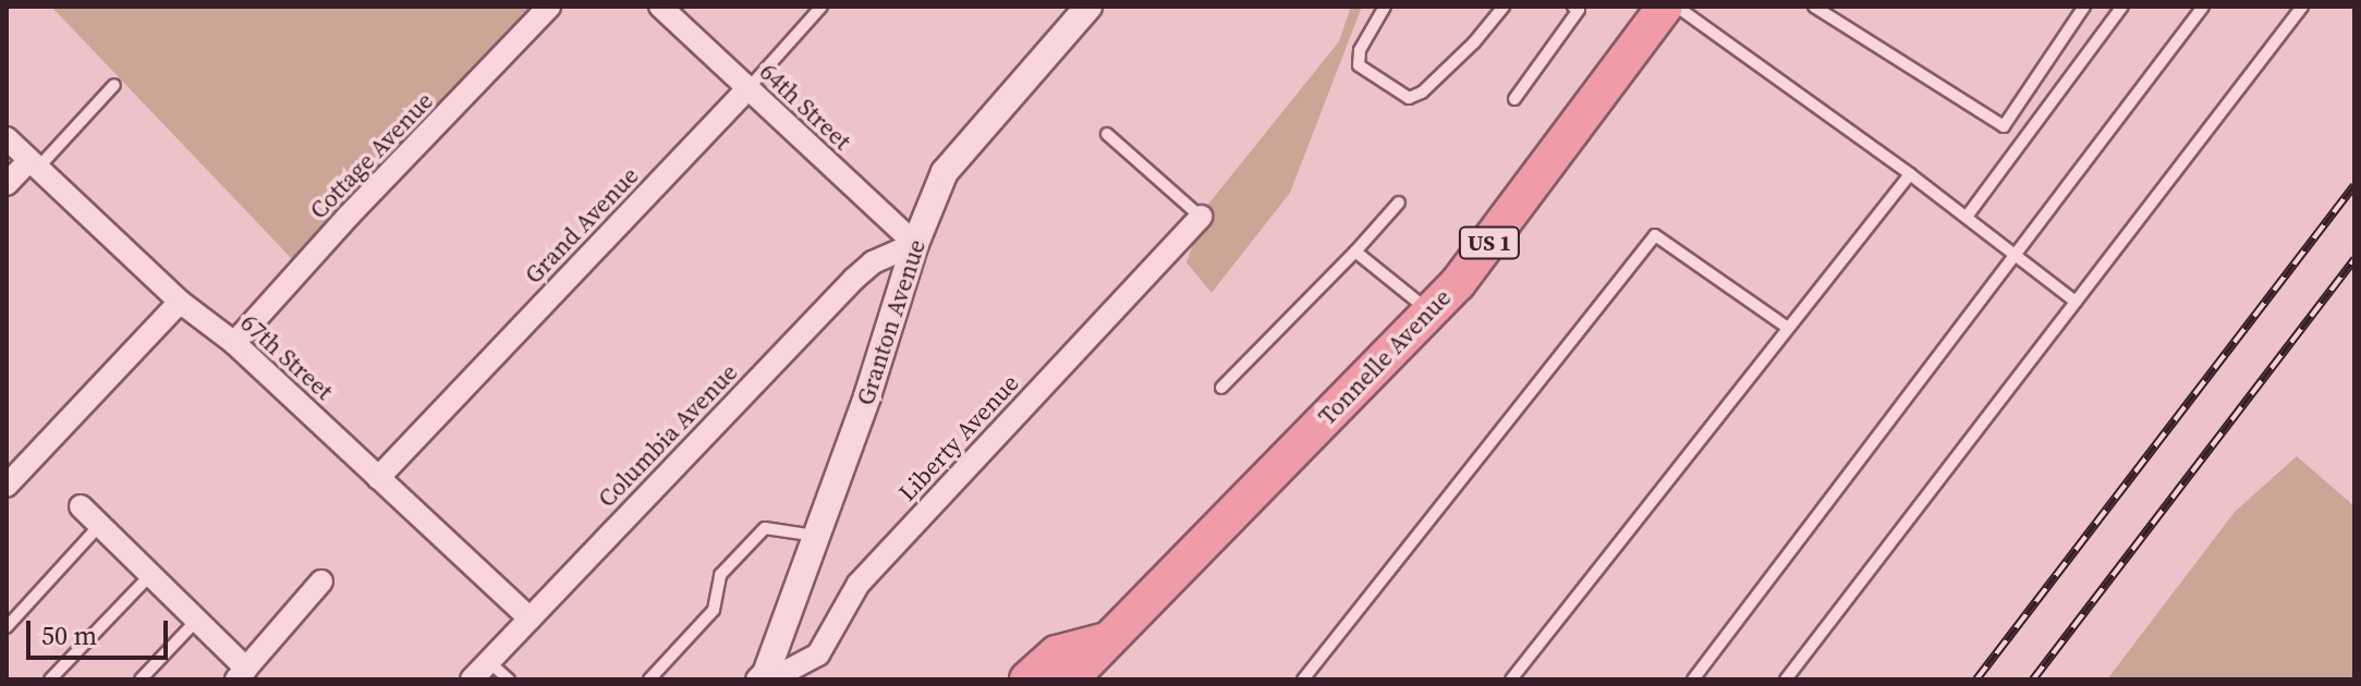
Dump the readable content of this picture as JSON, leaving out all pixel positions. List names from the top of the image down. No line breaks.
{"streets":{"main road":["US 1","Tonnelle Avenue"],"street":["64th Street","Cottage Avenue","Grand Avenue","Granton Avenue","67th Street","Columbia Avenue","Liberty Avenue"]},"crossings":[["64th Street","Grand Avenue"],["64th Street","Granton Avenue"],["64th Street","Columbia Avenue"],["Cottage Avenue","67th Street"],["Grand Avenue","67th Street"],["Granton Avenue","Columbia Avenue"],["Granton Avenue","Liberty Avenue"],["67th Street","Columbia Avenue"]],"scale_bar":"50 m"}
